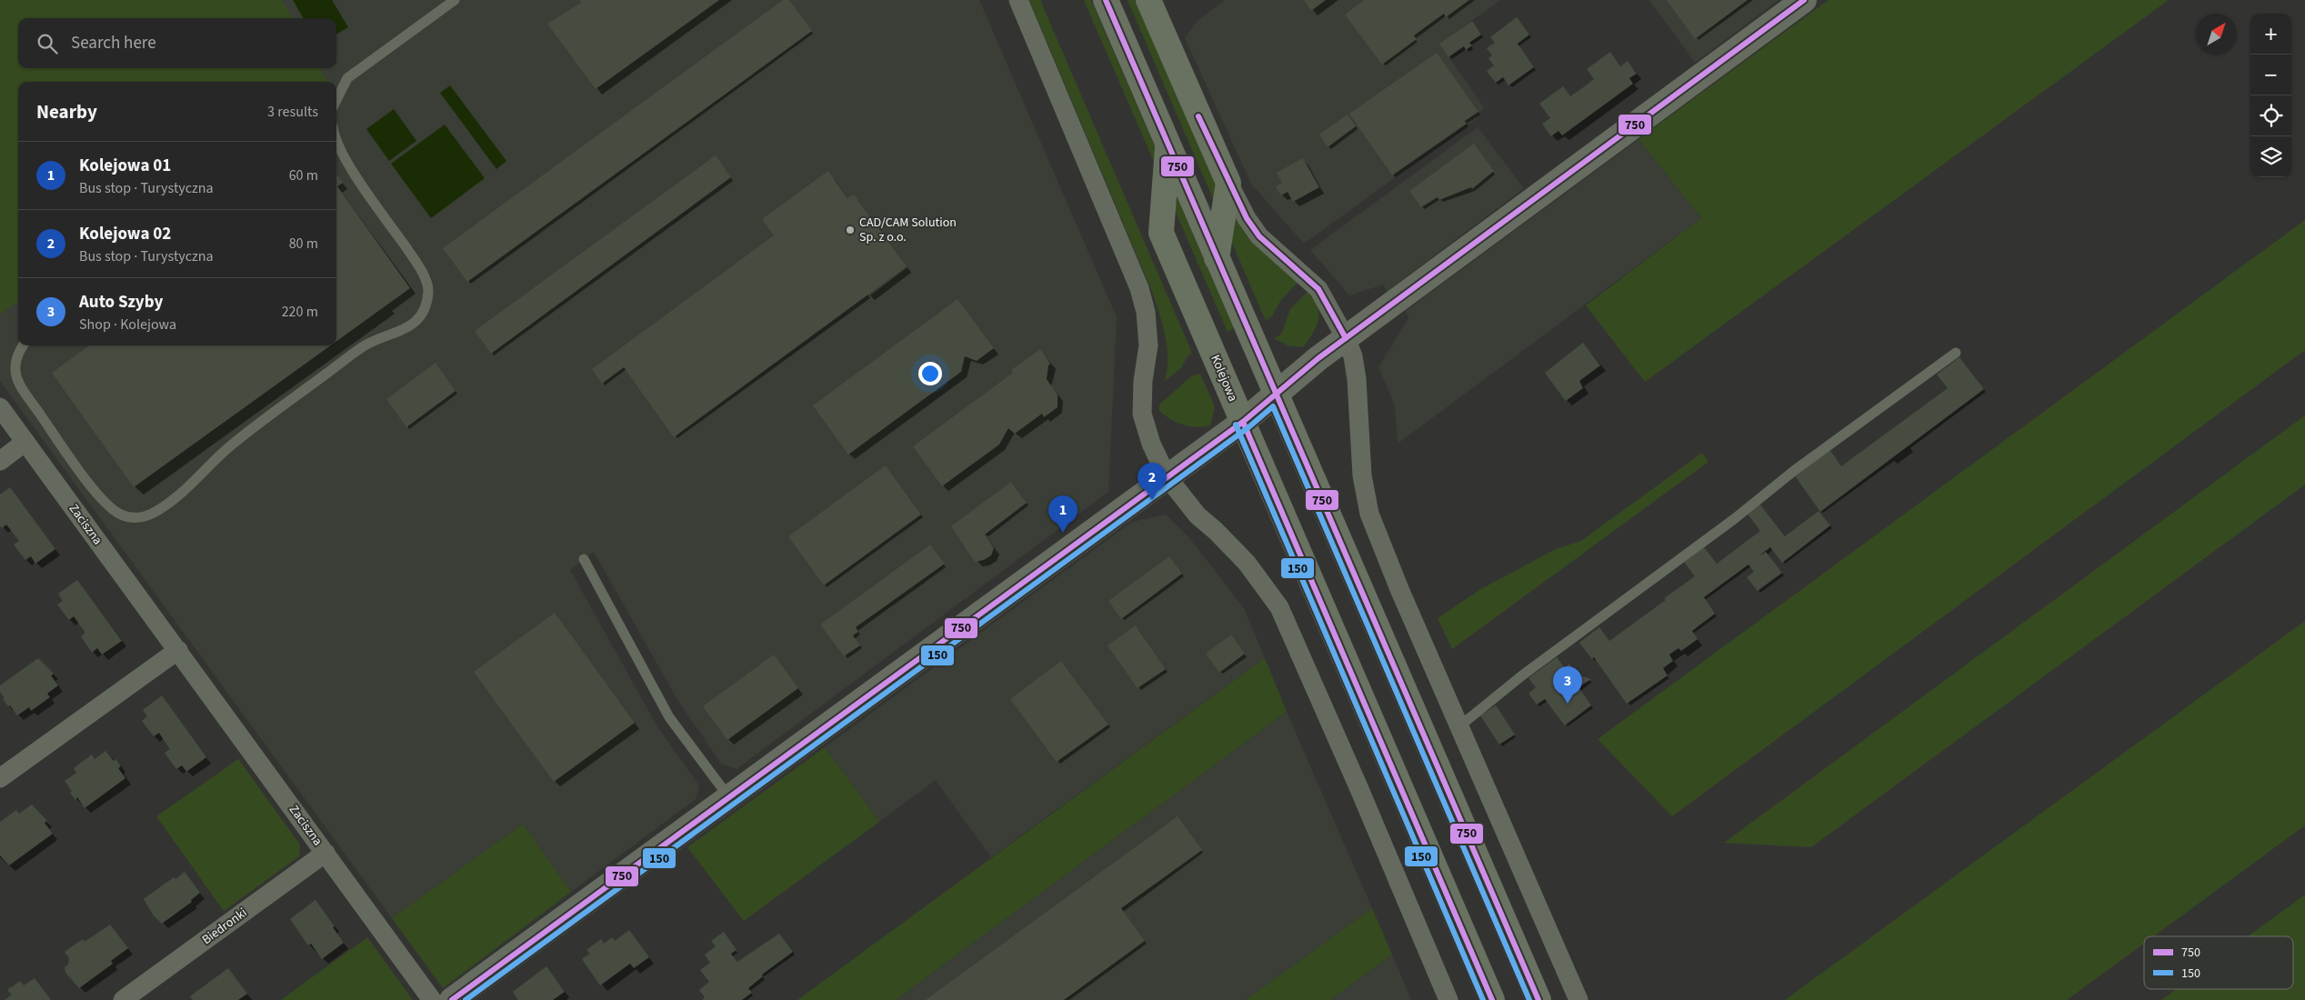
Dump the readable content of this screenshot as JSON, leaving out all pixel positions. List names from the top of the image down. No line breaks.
{"streets":{"highway":["Kolejowa"],"street":["Zaciszna","Biedronki"]},"crossings":[["Zaciszna","Biedronki"]],"places":["CAD/CAM Solution Sp. z o.o."],"lines":["transit line 750","transit line 150"],"legend":["750","150"],"north":"top right","page":{"map_buttons":["+","−"],"search":"Search here","heading":["Nearby","3 results"],"list":[{"mark":"1","name":"Kolejowa 01","note":"Bus stop · Turystyczna","value":"60 m"},{"mark":"2","name":"Kolejowa 02","note":"Bus stop · Turystyczna","value":"80 m"},{"mark":"3","name":"Auto Szyby","note":"Shop · Kolejowa","value":"220 m"}],"pins":["2","1","3"]}}
